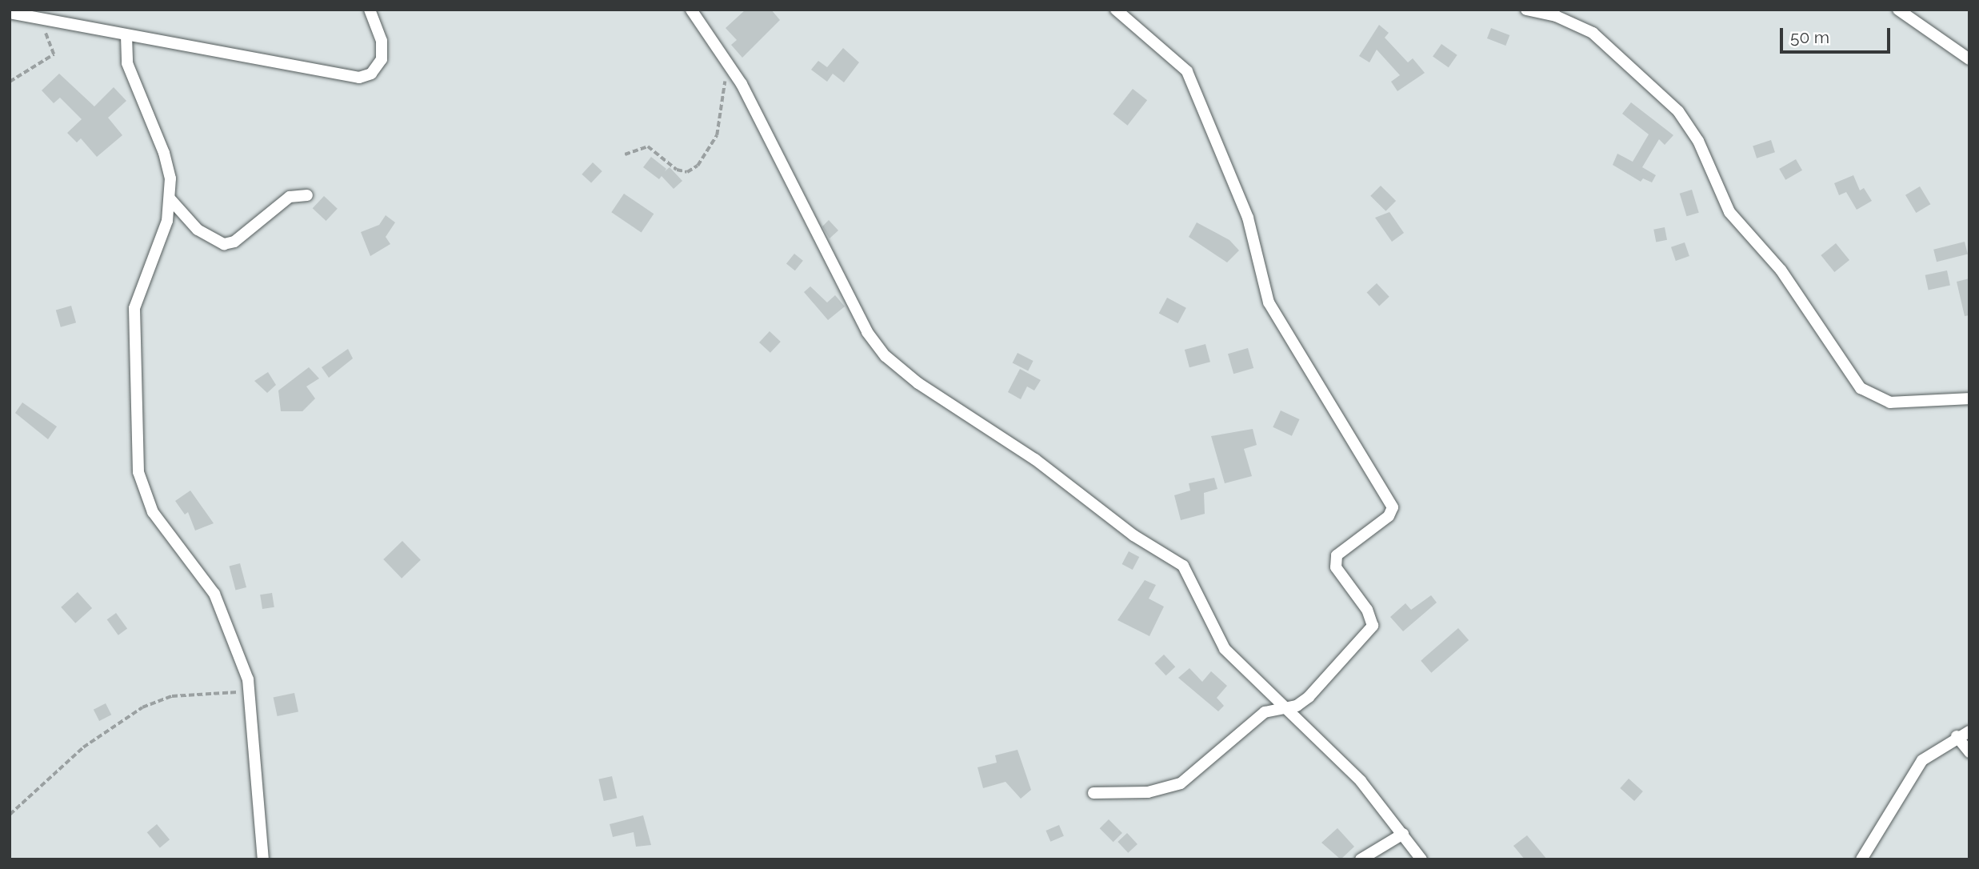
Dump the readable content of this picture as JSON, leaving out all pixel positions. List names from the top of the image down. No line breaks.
{"scale_bar":"50 m"}
